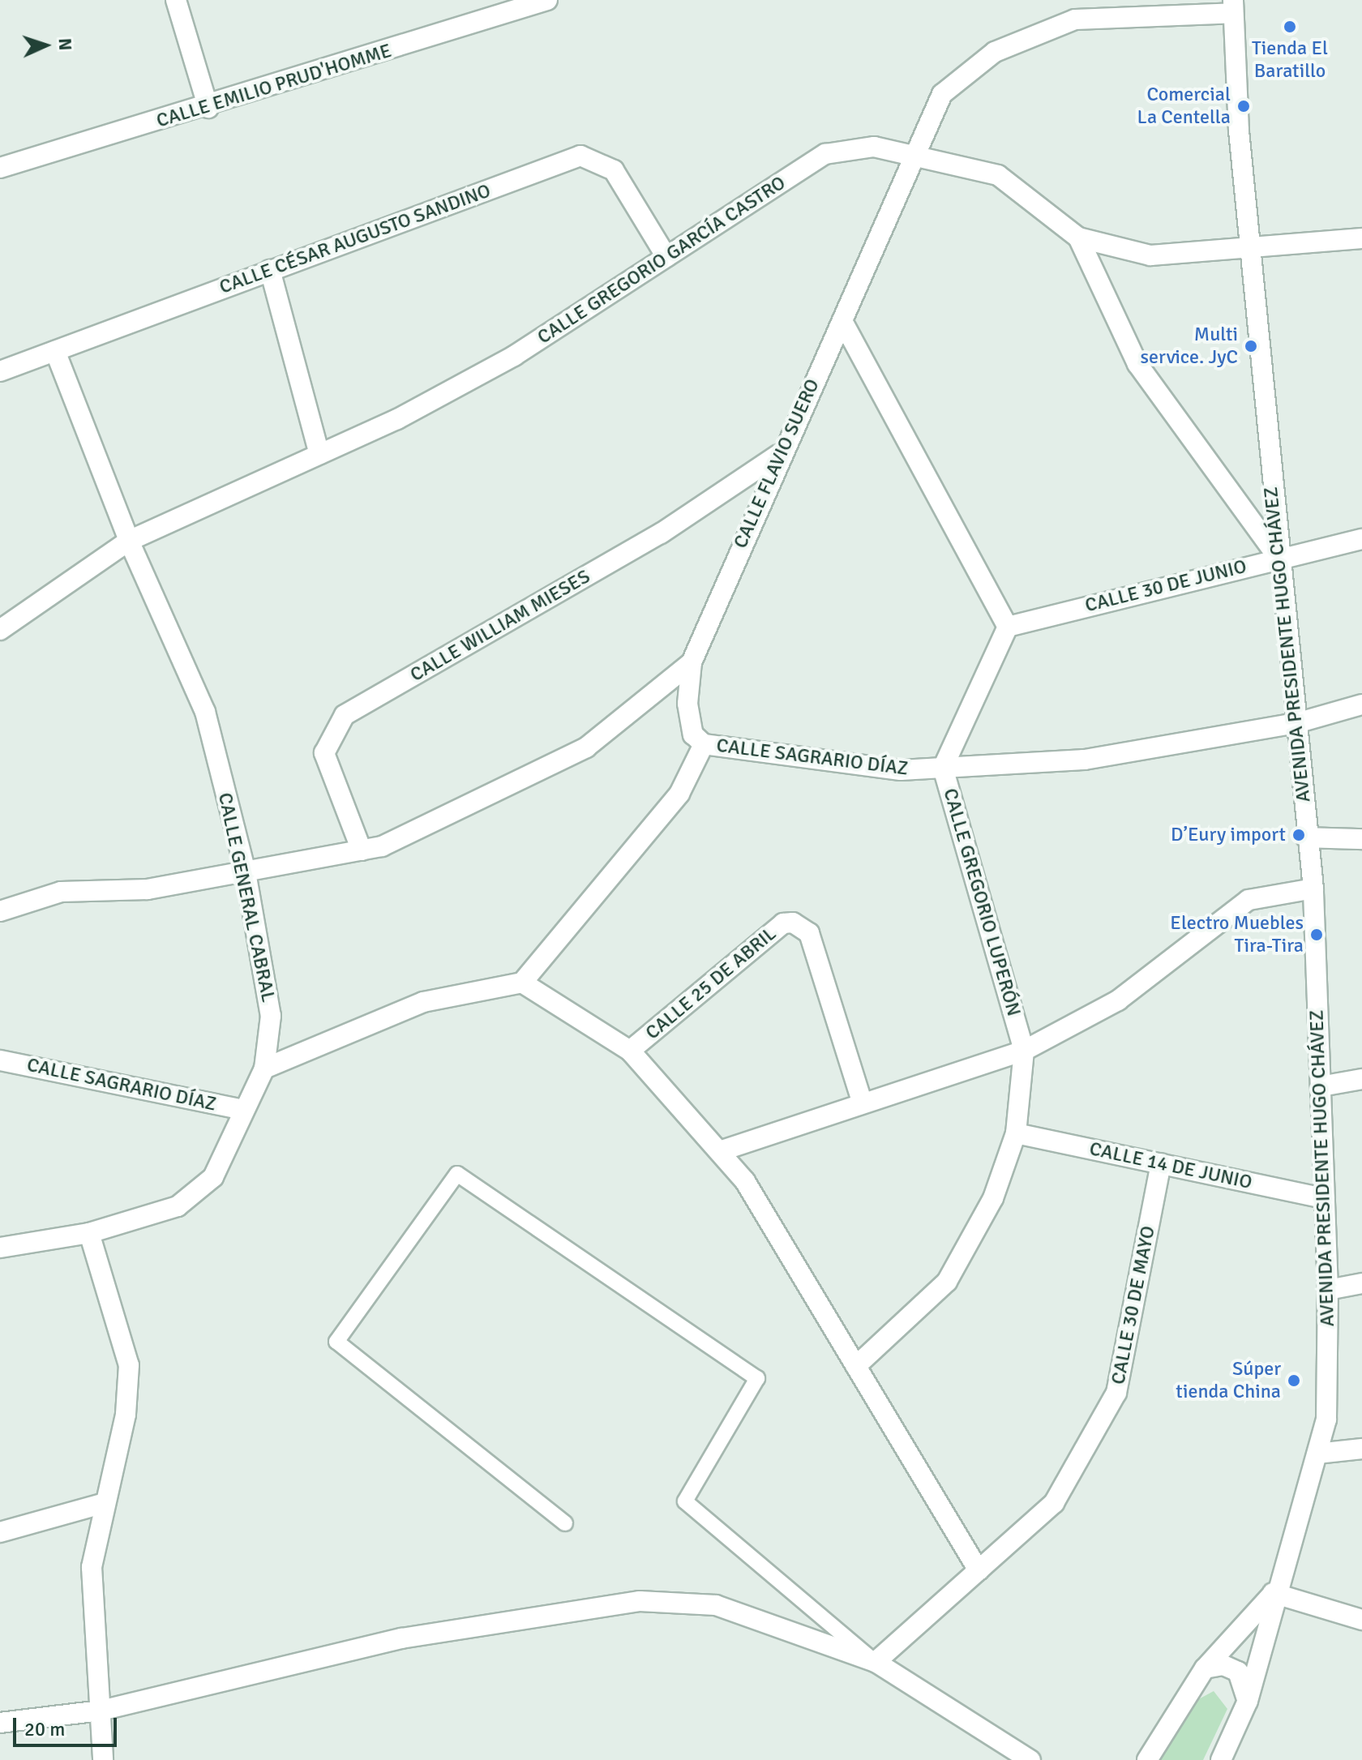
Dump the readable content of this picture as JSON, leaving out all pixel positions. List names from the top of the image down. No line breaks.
{"streets":{"street":["CALLE EMILIO PRUD'HOMME","CALLE CÉSAR AUGUSTO SANDINO","CALLE GREGORIO GARCÍA CASTRO","CALLE FLAVIO SUERO","CALLE 30 DE JUNIO","CALLE WILLIAM MIESES","AVENIDA PRESIDENTE HUGO CHÁVEZ","CALLE SAGRARIO DÍAZ","CALLE GENERAL CABRAL","CALLE GREGORIO LUPERÓN","CALLE 25 DE ABRIL","CALLE 14 DE JUNIO","CALLE 30 DE MAYO"]},"crossings":[["CALLE CÉSAR AUGUSTO SANDINO","CALLE GREGORIO GARCÍA CASTRO"],["CALLE CÉSAR AUGUSTO SANDINO","CALLE GENERAL CABRAL"],["CALLE GREGORIO GARCÍA CASTRO","CALLE FLAVIO SUERO"],["CALLE GREGORIO GARCÍA CASTRO","AVENIDA PRESIDENTE HUGO CHÁVEZ"],["CALLE GREGORIO GARCÍA CASTRO","CALLE GENERAL CABRAL"],["CALLE FLAVIO SUERO","CALLE WILLIAM MIESES"],["CALLE FLAVIO SUERO","AVENIDA PRESIDENTE HUGO CHÁVEZ"],["CALLE FLAVIO SUERO","CALLE GENERAL CABRAL"],["CALLE 30 DE JUNIO","AVENIDA PRESIDENTE HUGO CHÁVEZ"],["CALLE 30 DE JUNIO","CALLE GREGORIO LUPERÓN"],["AVENIDA PRESIDENTE HUGO CHÁVEZ","CALLE SAGRARIO DÍAZ"],["AVENIDA PRESIDENTE HUGO CHÁVEZ","CALLE 14 DE JUNIO"],["CALLE SAGRARIO DÍAZ","CALLE GENERAL CABRAL"],["CALLE SAGRARIO DÍAZ","CALLE GREGORIO LUPERÓN"],["CALLE GREGORIO LUPERÓN","CALLE 14 DE JUNIO"],["CALLE 14 DE JUNIO","CALLE 30 DE MAYO"]],"places":["Tienda El Baratillo","Comercial La Centella","Multi service. JyC","D’Eury import","Electro Muebles Tira-Tira","Súper tienda China"],"scale_bar":"20 m","north":"right"}
